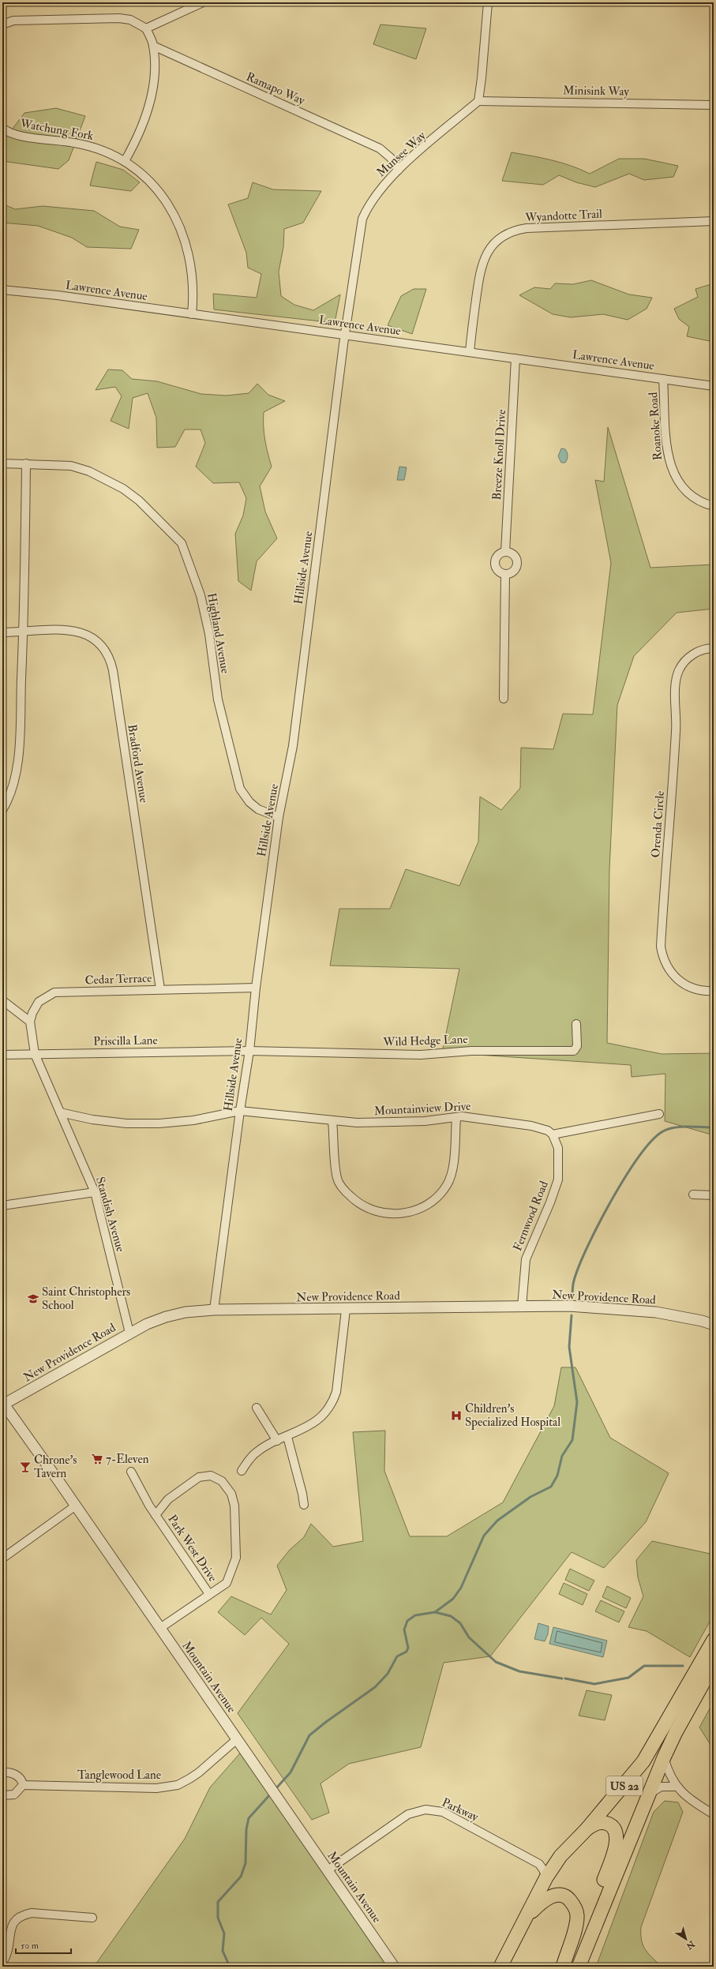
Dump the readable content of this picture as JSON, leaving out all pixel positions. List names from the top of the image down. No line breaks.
{"streets":{"highway":["US 22"],"street":["Ramapo Way","Minisink Way","Watchung Fork","Munsee Way","Wyandotte Trail","Lawrence Avenue","Roanoke Road","Breeze Knoll Drive","Hillside Avenue","Highland Avenue","Bradford Avenue","Orenda Circle","Cedar Terrace","Priscilla Lane","Wild Hedge Lane","Mountainview Drive","Standish Avenue","Fernwood Road","New Providence Road","Park West Drive","Mountain Avenue","Tanglewood Lane","Parkway"]},"crossings":[["Ramapo Way","Munsee Way"],["Minisink Way","Munsee Way"],["Watchung Fork","Lawrence Avenue"],["Munsee Way","Lawrence Avenue"],["Munsee Way","Hillside Avenue"],["Wyandotte Trail","Lawrence Avenue"],["Lawrence Avenue","Roanoke Road"],["Lawrence Avenue","Breeze Knoll Drive"],["Lawrence Avenue","Hillside Avenue"],["Hillside Avenue","Highland Avenue"],["Hillside Avenue","Cedar Terrace"],["Hillside Avenue","Priscilla Lane"],["Hillside Avenue","Wild Hedge Lane"],["Hillside Avenue","Mountainview Drive"],["Hillside Avenue","New Providence Road"],["Bradford Avenue","Cedar Terrace"],["Cedar Terrace","Priscilla Lane"],["Cedar Terrace","Standish Avenue"],["Priscilla Lane","Wild Hedge Lane"],["Priscilla Lane","Standish Avenue"],["Mountainview Drive","Standish Avenue"],["Mountainview Drive","Fernwood Road"],["Standish Avenue","New Providence Road"],["Fernwood Road","New Providence Road"],["New Providence Road","Mountain Avenue"],["Park West Drive","Mountain Avenue"],["Mountain Avenue","Tanglewood Lane"],["Mountain Avenue","Parkway"],["US 22","Parkway"]],"places":{"school or university":["Saint Christophers School"],"hospital":["Children's Specialized Hospital"],"supermarket":["7-Eleven"],"bar":["Chrone's Tavern"]},"scale_bar":"50 m","north":"bottom right"}
